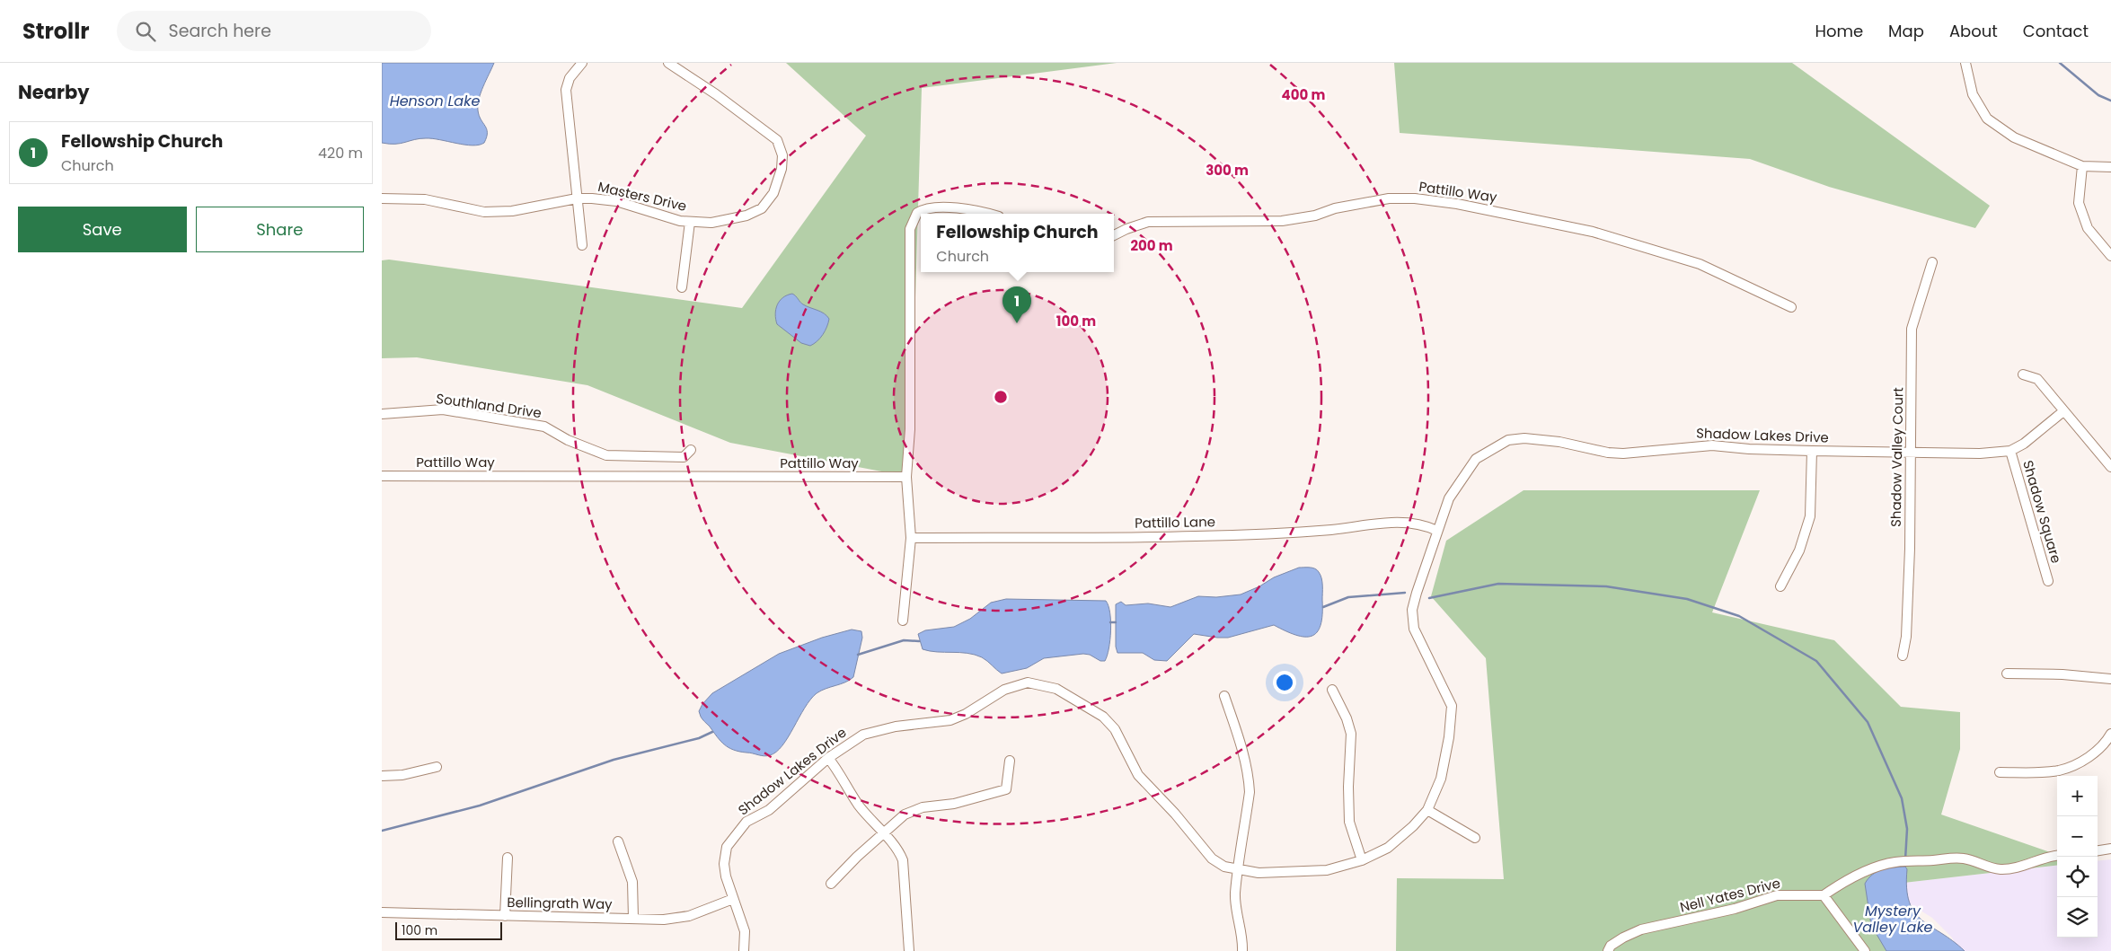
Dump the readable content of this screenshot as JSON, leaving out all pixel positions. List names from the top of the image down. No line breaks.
{"streets":{"street":["Pattillo Way","Masters Drive","Southland Drive","Shadow Lakes Drive","Shadow Valley Court","Shadow Square","Pattillo Lane","Nell Yates Drive","Bellingrath Way"]},"crossings":[["Shadow Lakes Drive","Shadow Valley Court"],["Shadow Lakes Drive","Shadow Square"],["Shadow Lakes Drive","Pattillo Lane"],["Shadow Lakes Drive","Bellingrath Way"]],"water":["Henson Lake","Mystery Valley Lake"],"scale_bar":"100 m","page":{"header":"Strollr","search":"Search here","nav":["Home","Map","About","Contact"],"heading":"Nearby","list":[{"mark":"1","name":"Fellowship Church","note":"Church","value":"420 m"}],"buttons":["Save","Share"],"popup":["Fellowship Church","Church"],"pins":"1","map_buttons":["+","−"],"scale":"100 m"},"rings":["400 m","300 m","200 m","100 m"]}
